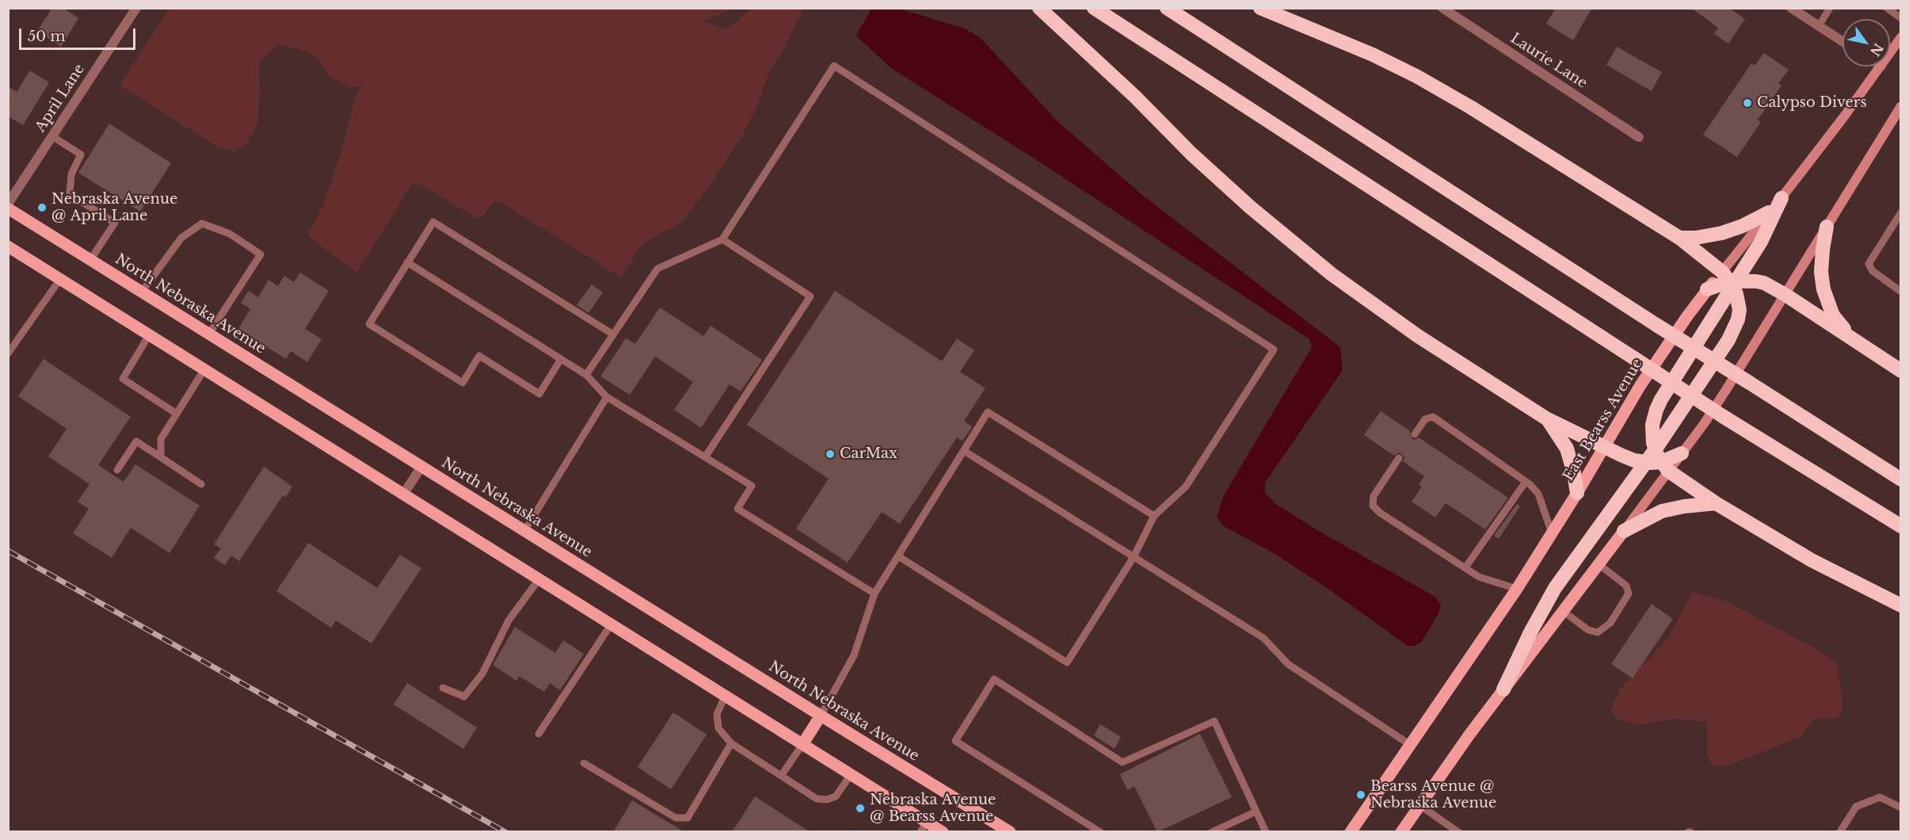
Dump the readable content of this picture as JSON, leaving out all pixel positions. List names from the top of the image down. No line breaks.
{"streets":{"main road":["North Nebraska Avenue","East Bearss Avenue"],"street":["Laurie Lane","April Lane"]},"places":["Calypso Divers","Nebraska Avenue @ April Lane","CarMax","Bearss Avenue @ Nebraska Avenue","Nebraska Avenue @ Bearss Avenue"],"scale_bar":"50 m","north":"bottom right"}
